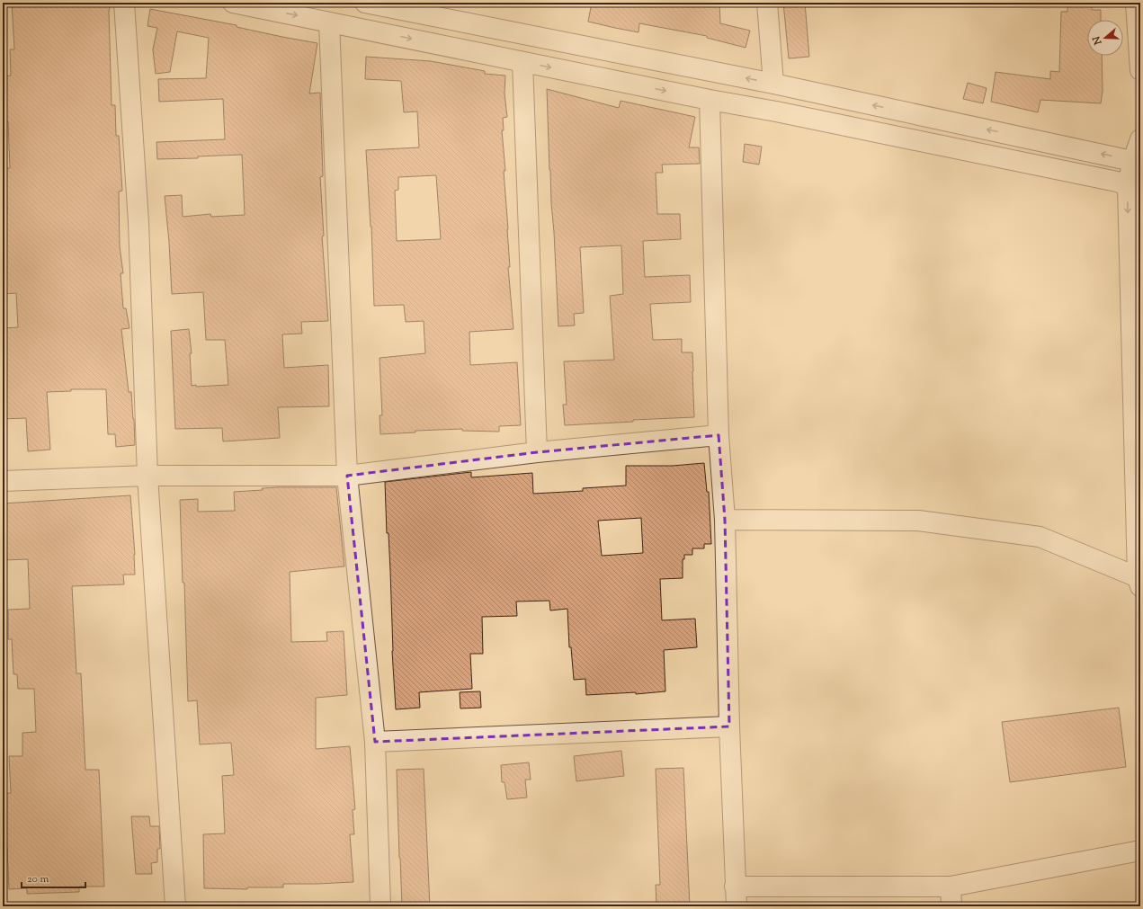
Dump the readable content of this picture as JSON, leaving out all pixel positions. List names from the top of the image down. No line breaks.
{"scale_bar":"20 m","north":"left"}
